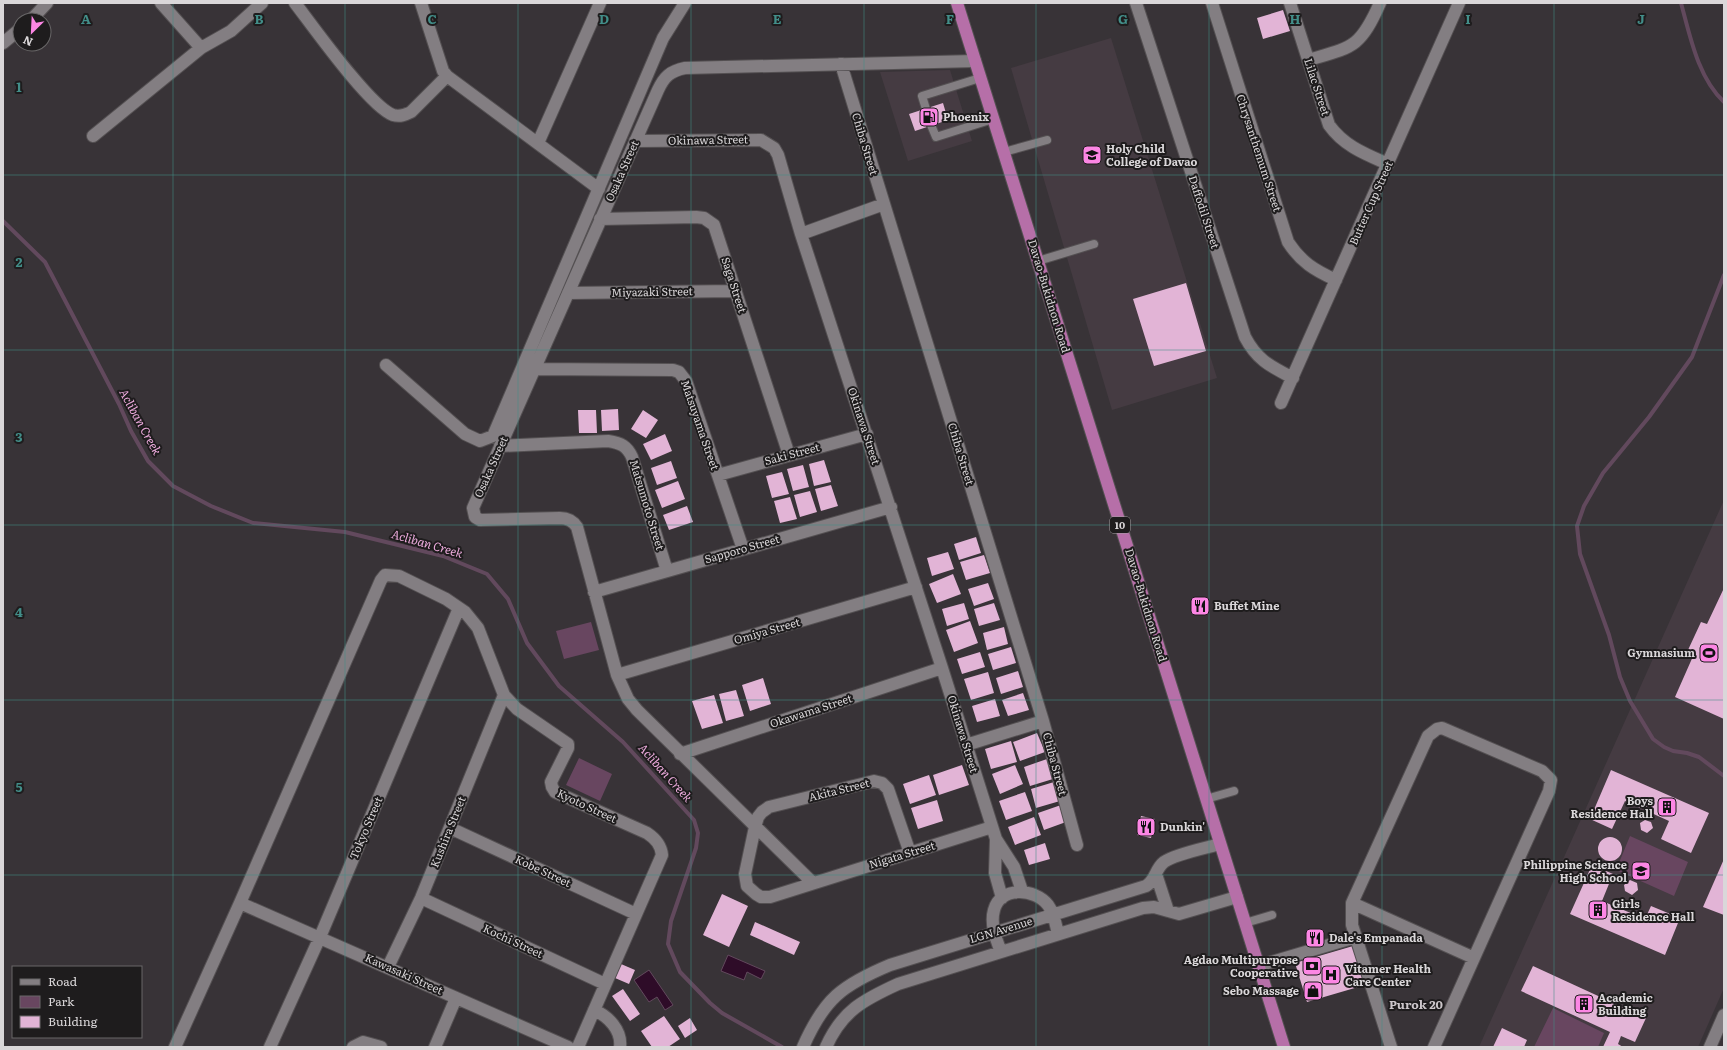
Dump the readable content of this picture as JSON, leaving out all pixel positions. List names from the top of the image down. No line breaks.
{"streets":{"highway":["Davao-Bukidnon Road","10"],"street":["Lilac Street","Okinawa Street","Chiba Street","Chrysanthemum Street","Osaka Street","Butter Cup Street","Daffodil Street","Saga Street","Miyazaki Street","Matsuyama Street","Saki Street","Matsumoto Street","Sapporo Street","Omiya Street","Okawama Street","Akita Street","Kyoto Street","Tokyo Street","Kushira Street","Nigata Street","Kobe Street","LGN Avenue","Kochi Street","Kawasaki Street"]},"crossings":[["Lilac Street","Butter Cup Street"],["Okinawa Street","Osaka Street"],["Okinawa Street","Saki Street"],["Okinawa Street","Sapporo Street"],["Okinawa Street","Omiya Street"],["Okinawa Street","Okawama Street"],["Okinawa Street","Nigata Street"],["Chiba Street","Osaka Street"],["Chrysanthemum Street","Butter Cup Street"],["Osaka Street","Saga Street"],["Osaka Street","Miyazaki Street"],["Osaka Street","Davao-Bukidnon Road"],["Osaka Street","Matsuyama Street"],["Osaka Street","Matsumoto Street"],["Osaka Street","Sapporo Street"],["Butter Cup Street","Daffodil Street"],["Saga Street","Miyazaki Street"],["Saga Street","Saki Street"],["Davao-Bukidnon Road","LGN Avenue"],["Matsuyama Street","Saki Street"],["Matsuyama Street","Sapporo Street"],["Matsumoto Street","Sapporo Street"],["Akita Street","Nigata Street"],["Kyoto Street","Tokyo Street"],["Kyoto Street","Kushira Street"],["Kyoto Street","Kobe Street"],["Kyoto Street","Kochi Street"],["Kyoto Street","Kawasaki Street"],["Tokyo Street","Kawasaki Street"],["Kushira Street","Kobe Street"],["Kushira Street","Kochi Street"],["Kushira Street","Kawasaki Street"]],"districts":["Purok 20"],"water":["Acliban Creek"],"places":{"fuel station":["Phoenix"],"school or university":["Holy Child College of Davao","Philippine Science High School"],"restaurant":["Buffet Mine","Dunkin'","Dale's Empanada"],"sports":["Gymnasium"],"building":["Boys Residence Hall","Girls Residence Hall","Academic Building"],"bank":["Agdao Multipurpose Cooperative"],"hospital":["Vitamer Health Care Center"],"shop":["Sebo Massage"]},"legend":["Road","Park","Building"],"north":"bottom left","grid":{"columns":["A","B","C","D","E","F","G","H","I","J"],"rows":["1","2","3","4","5"]}}
